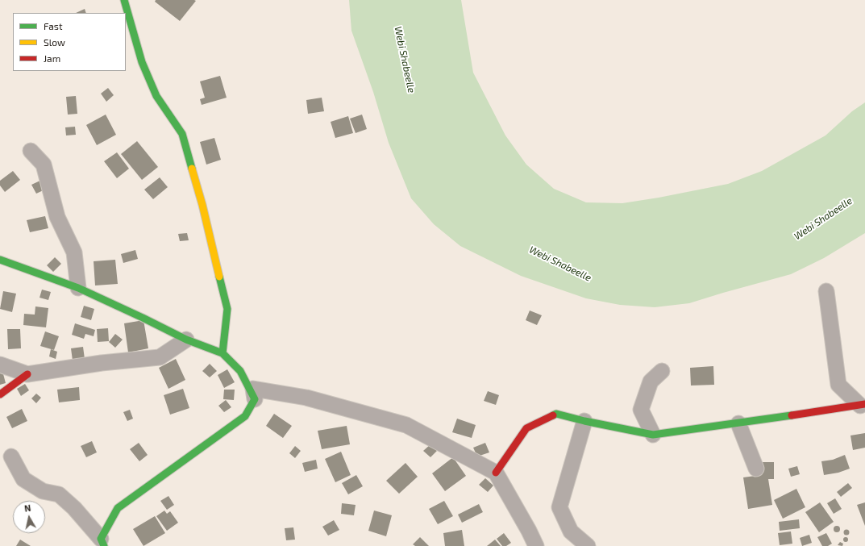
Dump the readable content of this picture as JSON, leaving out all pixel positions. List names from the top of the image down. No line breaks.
{"water":["Webi Shabeelle"],"legend":["Fast","Slow","Jam"],"north":"top"}
